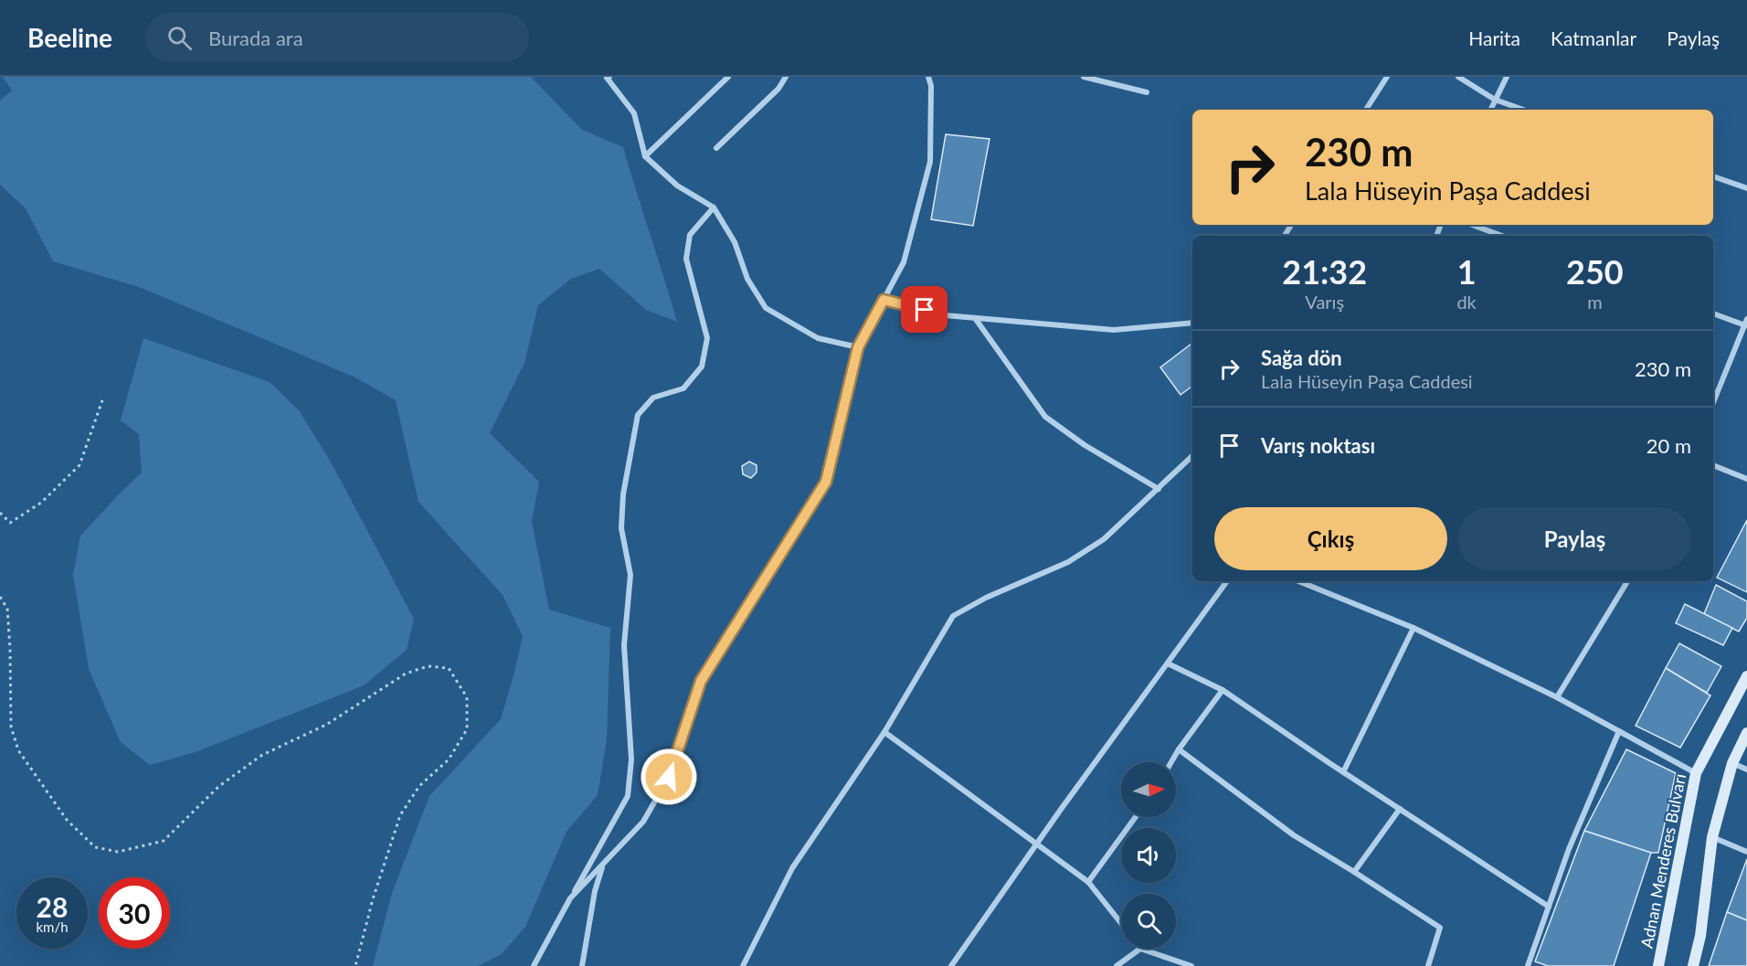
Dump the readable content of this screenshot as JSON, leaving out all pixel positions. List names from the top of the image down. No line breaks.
{"streets":{"main road":["Adnan Menderes Bulvarı"]},"north":"right","page":{"header":"Beeline","search":"Burada ara","nav":["Harita","Katmanlar","Paylaş"],"turn":["230 m","Lala Hüseyin Paşa Caddesi"],"eta":["21:32","Varış","1","dk","250","m"],"list":[{"name":"Sağa dön","note":"Lala Hüseyin Paşa Caddesi","value":"230 m"},{"name":"Varış noktası","value":"20 m"}],"buttons":["Çıkış","Paylaş"],"speed":"28 km/h","limit":"30"}}
